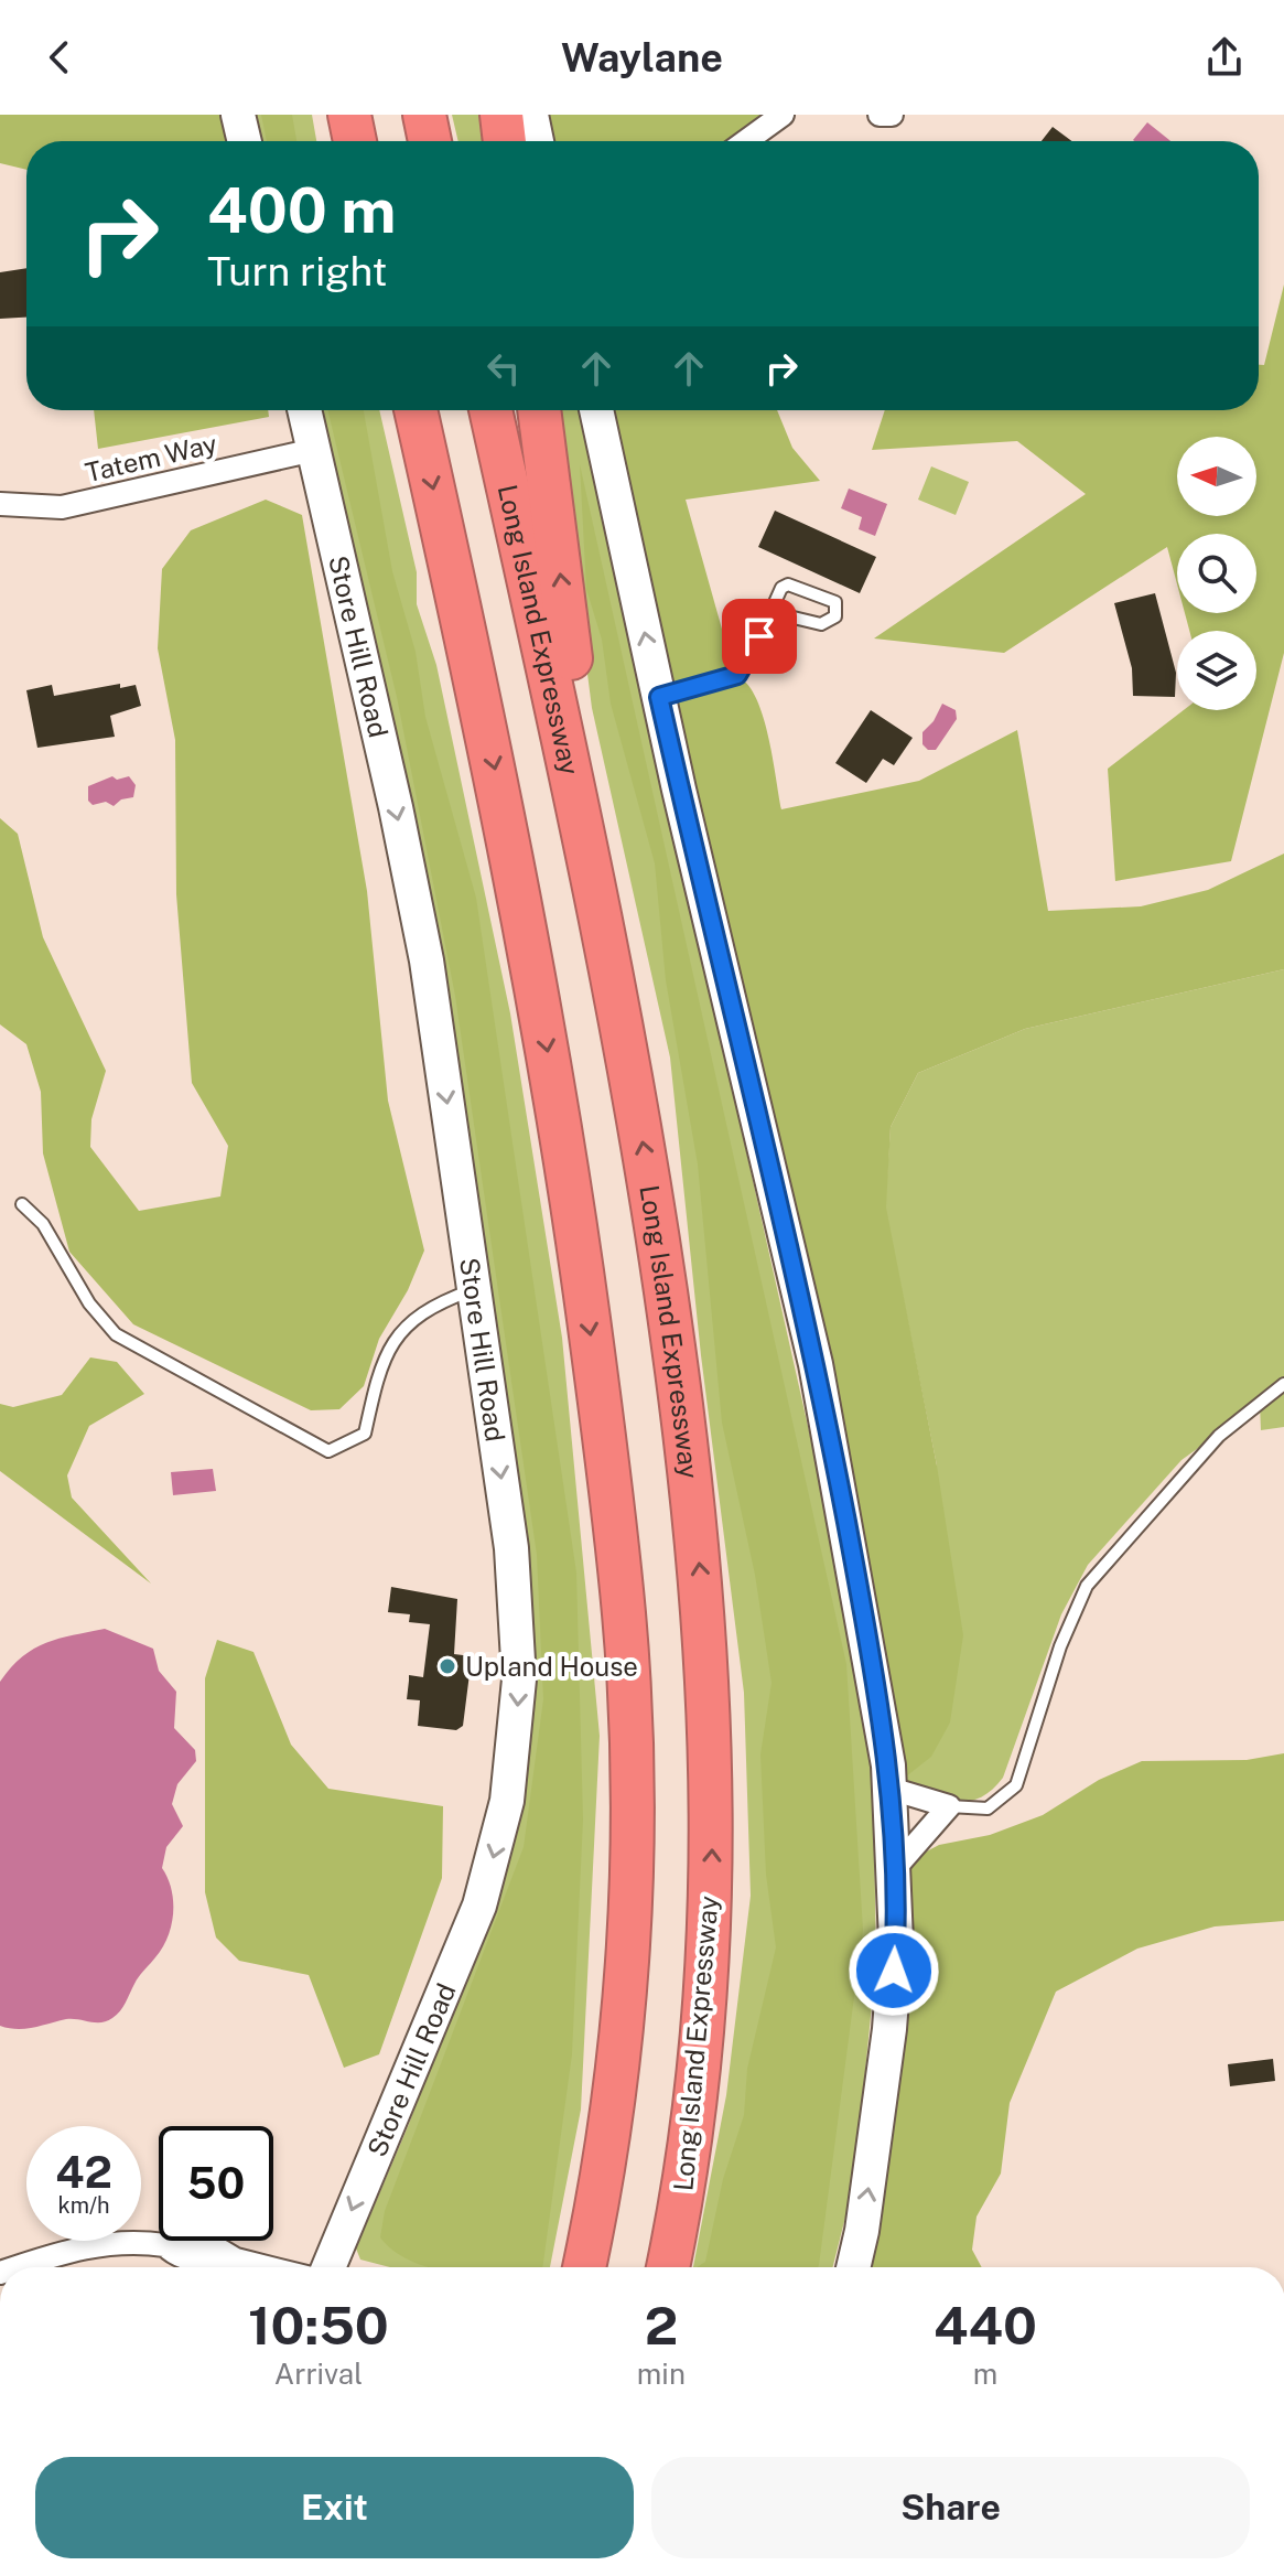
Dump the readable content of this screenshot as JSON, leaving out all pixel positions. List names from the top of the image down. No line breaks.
{"streets":{"highway":["Long Island Expressway"],"main road":["Store Hill Road"],"street":["Tatem Way"]},"crossings":[["Tatem Way","Store Hill Road"]],"places":["Upland House"],"north":"left","page":{"header":"Waylane","turn":["400 m","Turn right"],"speed":"42 km/h","limit":"50","eta":["10:50","Arrival","2","min","440","m"],"buttons":["Exit","Share"]}}
